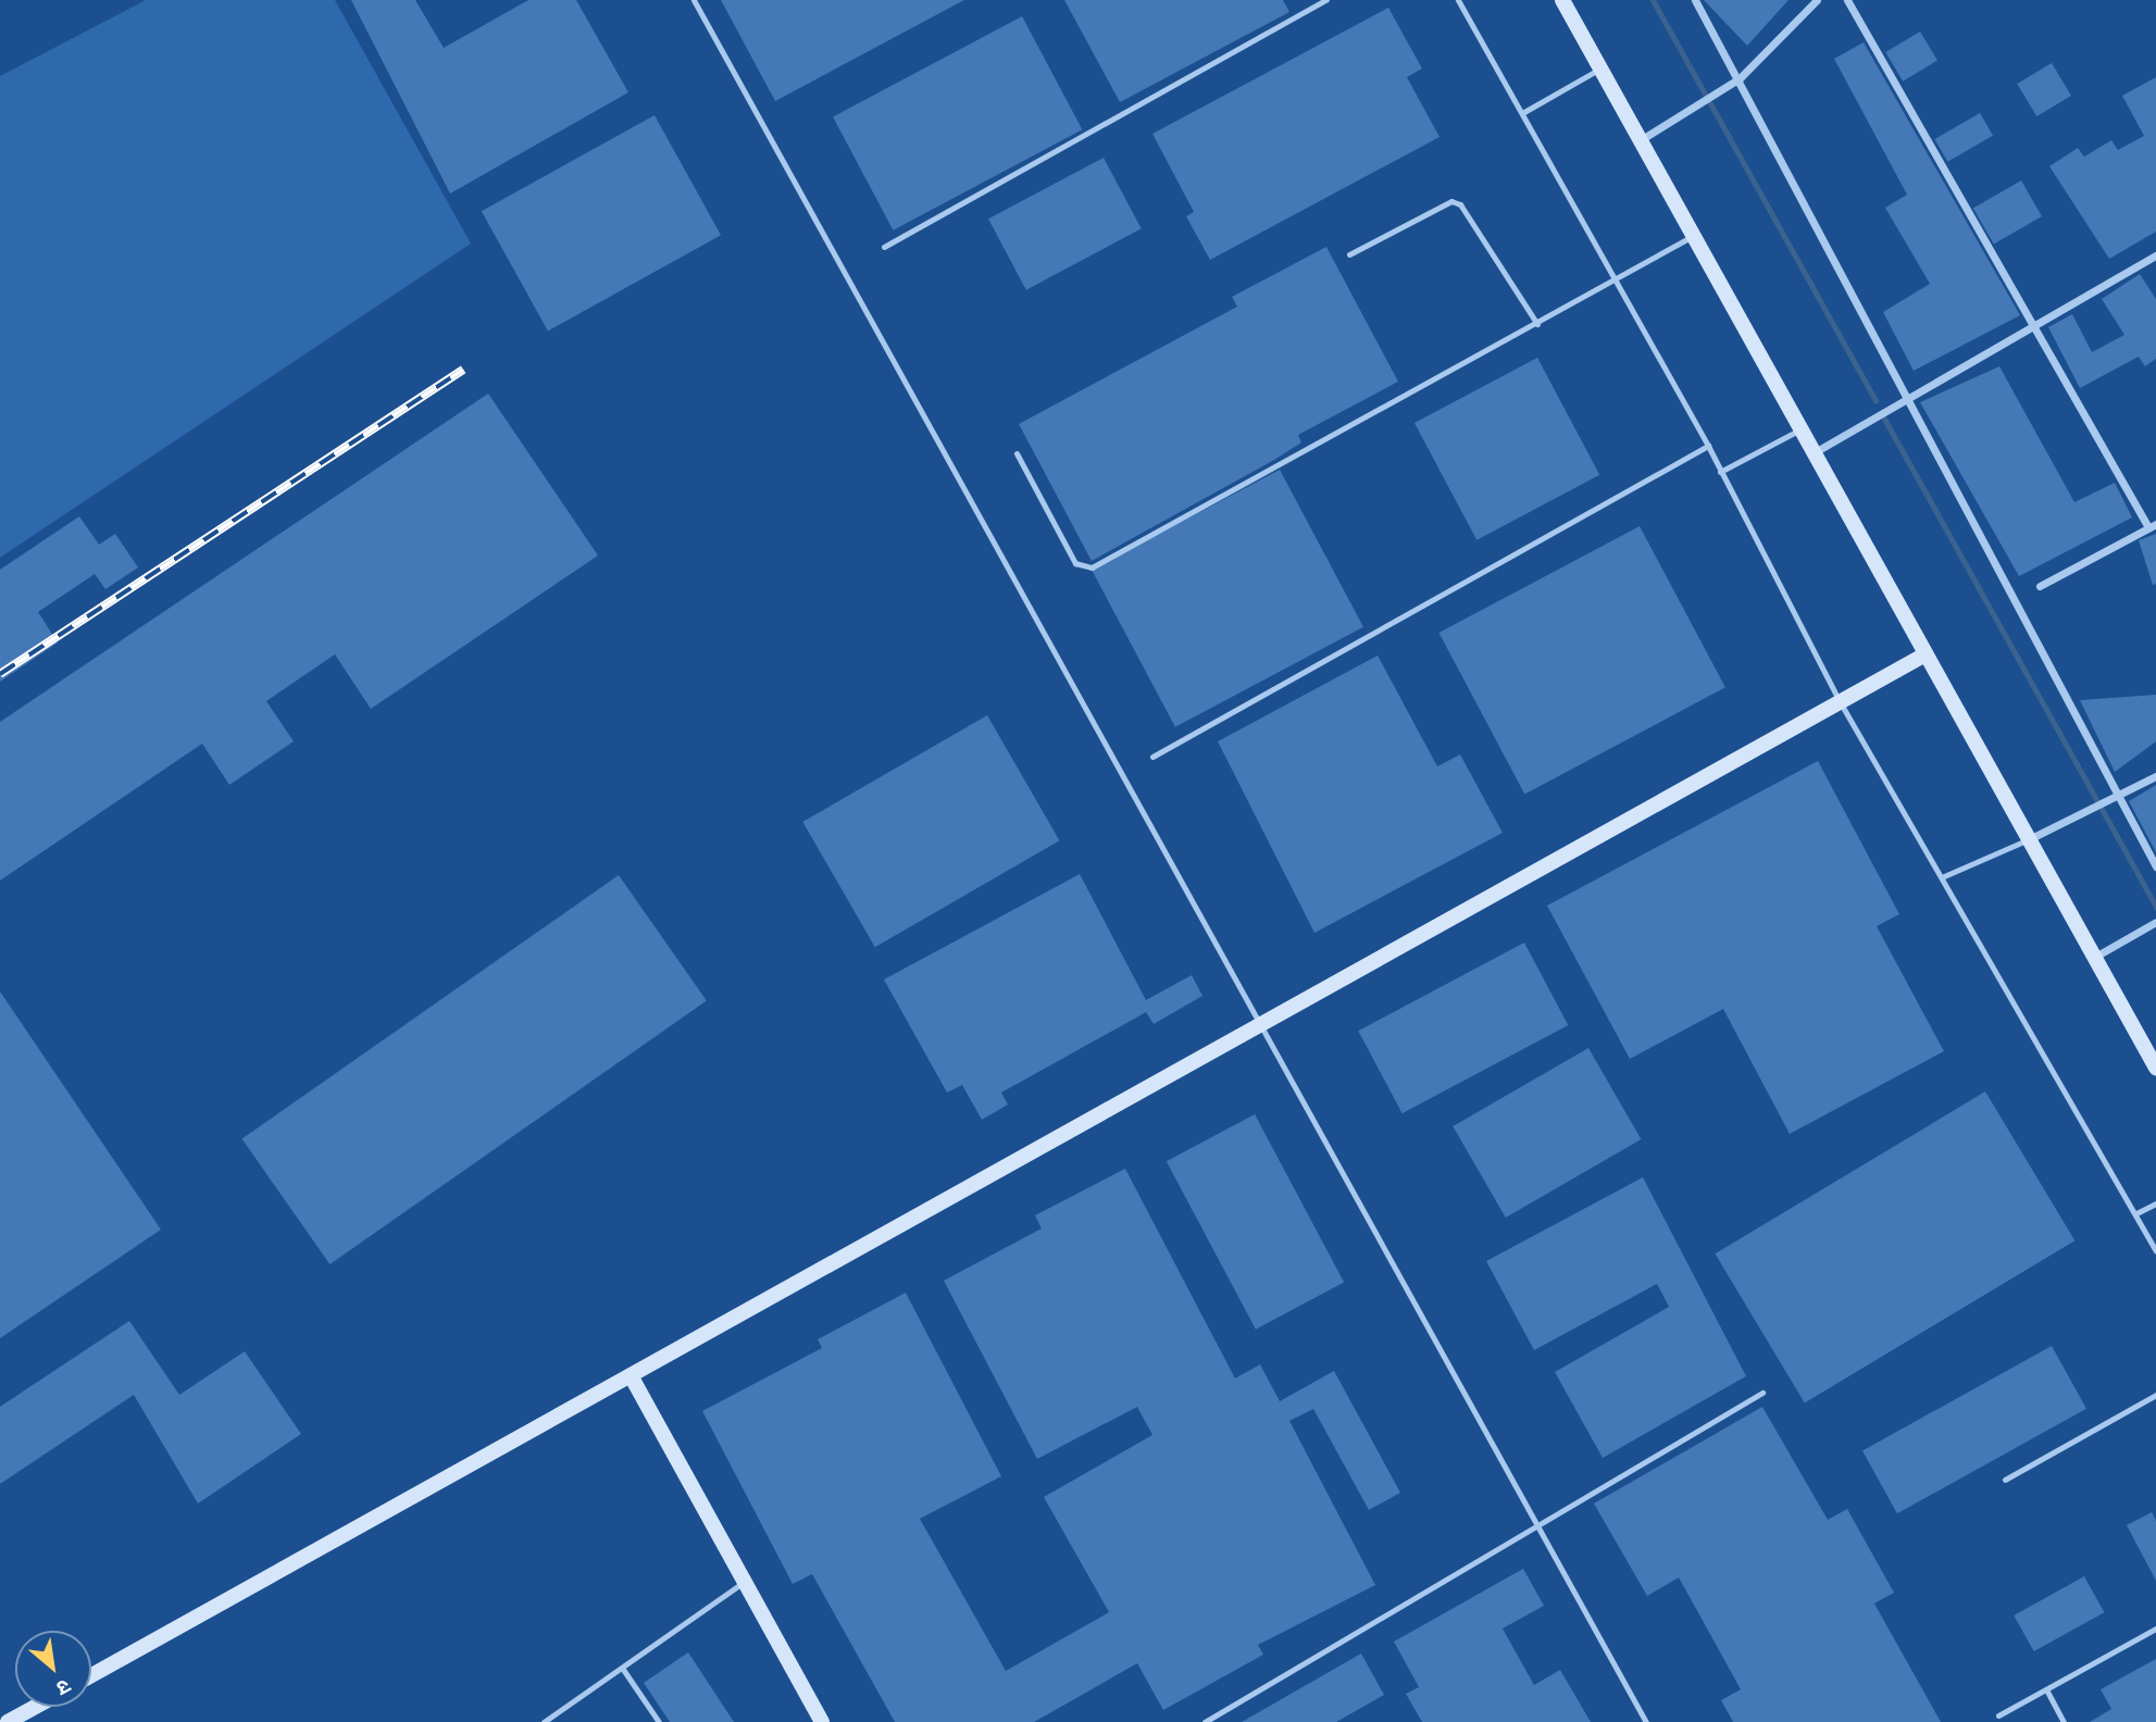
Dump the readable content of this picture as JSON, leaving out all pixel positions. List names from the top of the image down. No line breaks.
{"north":"bottom right"}
